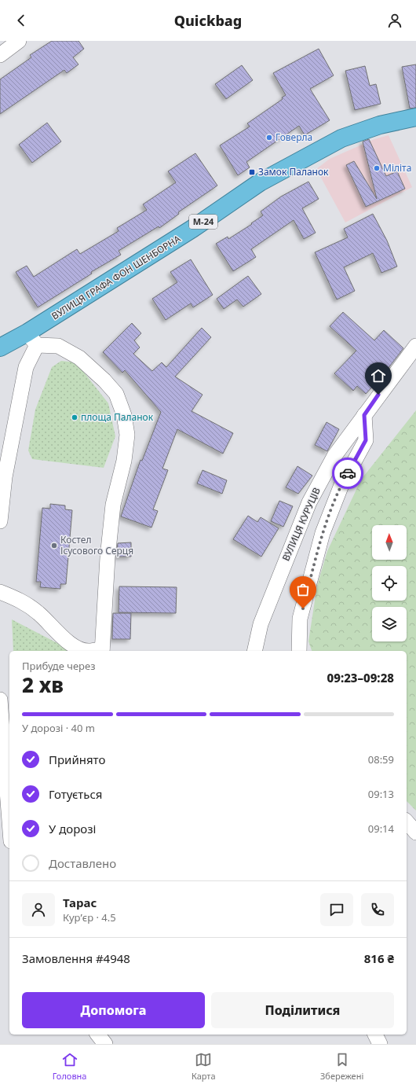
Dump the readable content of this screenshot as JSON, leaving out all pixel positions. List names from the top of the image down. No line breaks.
{"streets":{"highway":["М-24","ВУЛИЦЯ ГРАФА ФОН ШЕНБОРНА"],"street":["ВУЛИЦЯ КУРУЦІВ"]},"places":{"other":["Говерла","Міліта","площа Паланок","Костел Ісусового Серця"],"transit":["Замок Паланок"]},"north":"top","page":{"header":"Quickbag","heading":["2 хв","Прибуде через","09:23–09:28"],"panel":["Тарас","Кур’єр · 4.5","Замовлення #4948","816 ₴"],"bar":"У дорозі · 40 m","list":[["Прийнято","08:59"],["Готується","09:13"],["У дорозі","09:14"],"Доставлено"],"buttons":["Допомога","Поділитися"],"tabs":["Головна","Карта","Збережені"]}}
